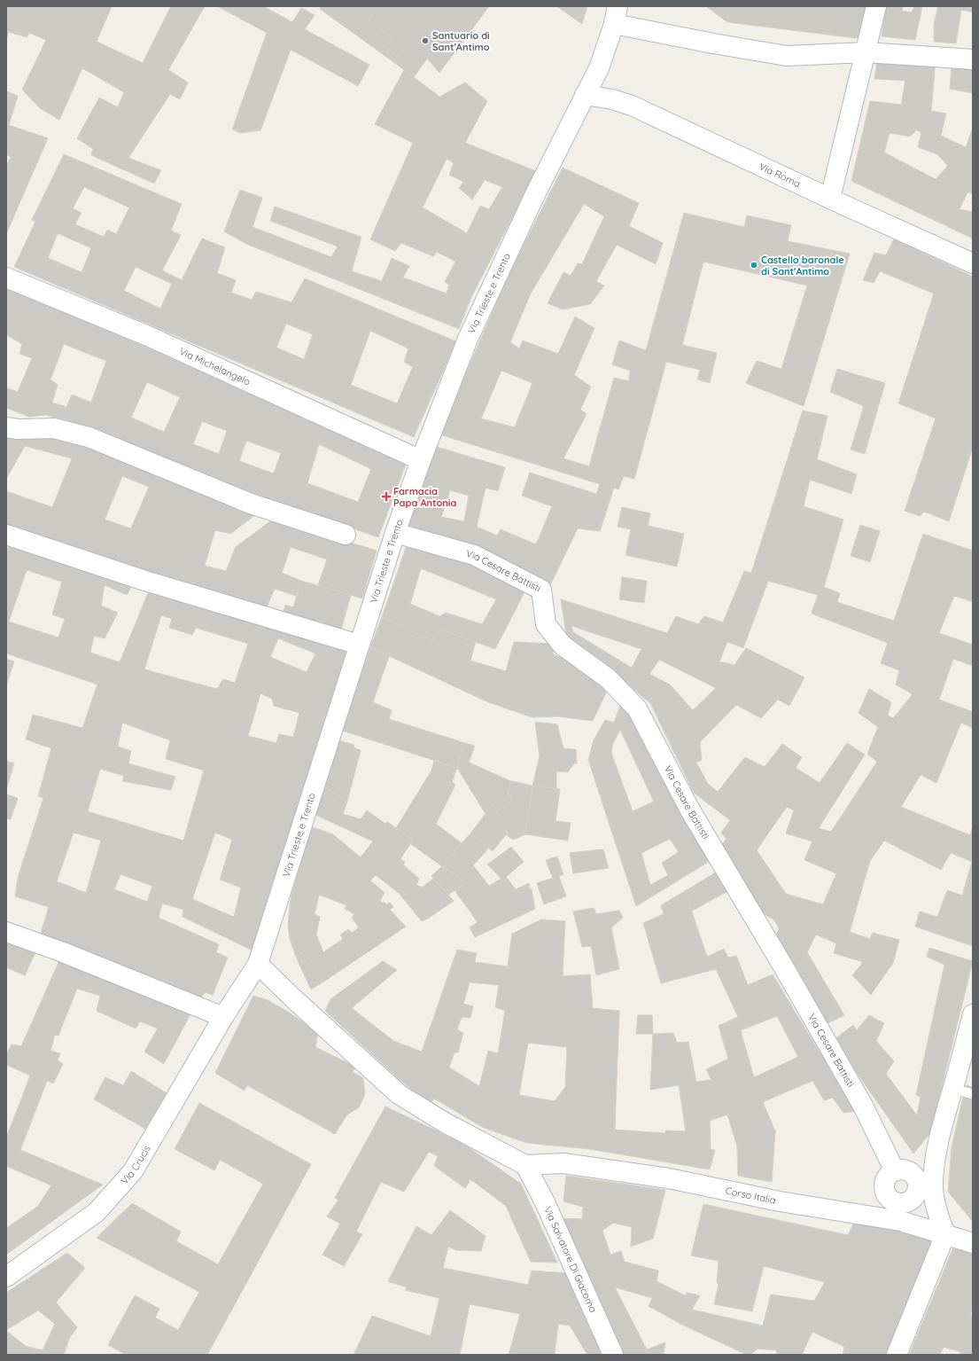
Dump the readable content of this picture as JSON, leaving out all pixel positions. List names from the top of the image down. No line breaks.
{"streets":{"street":["Via Roma","Via Trieste e Trento","Via Michelangelo","Via Cesare Battisti","Via Crucis","Corso Italia","Via Salvatore Di Giacomo"]},"crossings":[["Via Roma","Via Trieste e Trento"],["Via Trieste e Trento","Via Michelangelo"],["Via Trieste e Trento","Via Cesare Battisti"],["Via Trieste e Trento","Via Crucis"],["Via Cesare Battisti","Corso Italia"],["Corso Italia","Via Salvatore Di Giacomo"]],"places":{"other":["Santuario di Sant'Antimo","Castello baronale di Sant'Antimo"],"health":["Farmacia Papa Antonia"]}}
